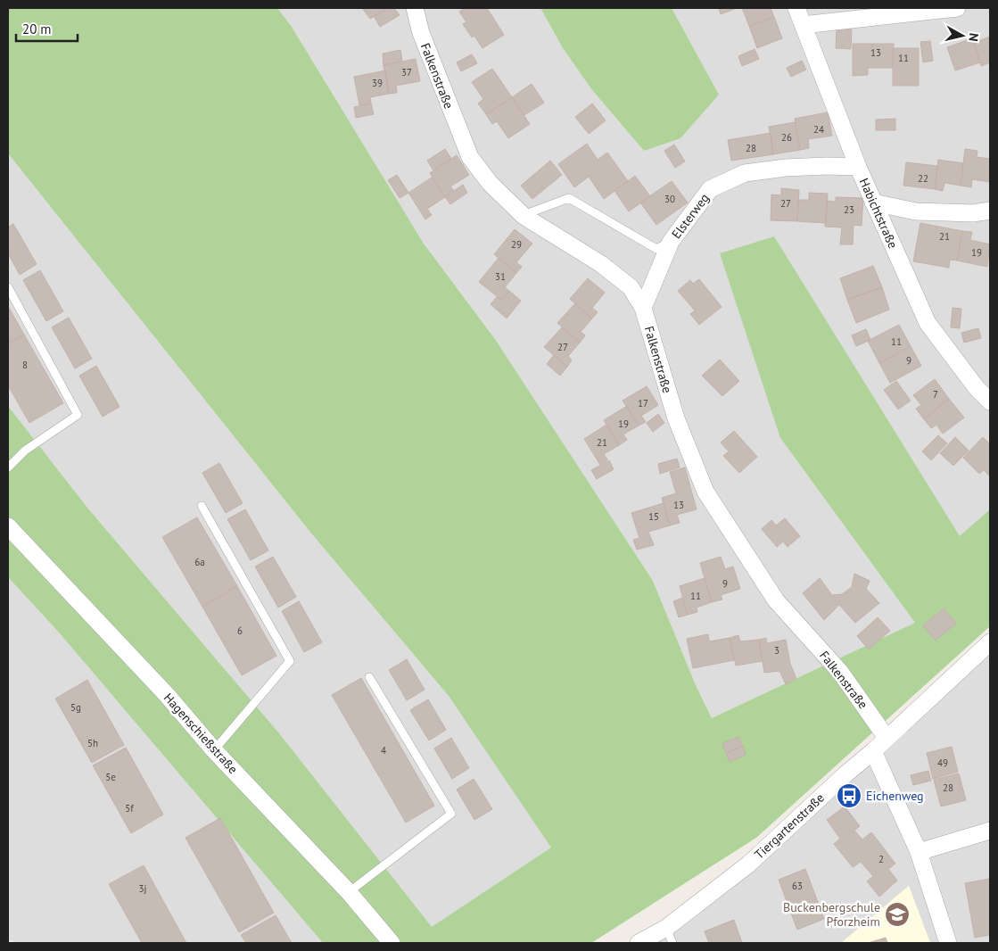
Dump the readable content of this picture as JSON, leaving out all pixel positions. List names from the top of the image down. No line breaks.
{"streets":{"street":["Falkenstraße","Habichtstraße","Elsterweg","Hagenschießstraße","Tiergartenstraße"]},"crossings":[["Falkenstraße","Elsterweg"],["Falkenstraße","Tiergartenstraße"],["Habichtstraße","Elsterweg"]],"places":{"bus stop":["Eichenweg"],"school or university":["Buckenbergschule Pforzheim"]},"house_numbers":["13","11","37","39","24","26","28","22","30","27","23","21","29","19","31","11","27","9","8","7","17","19","21","13","15","6a","9","11","6","3","5g","5h","4","49","5e","28","5f","2","63","3j"],"scale_bar":"20 m","north":"right"}
